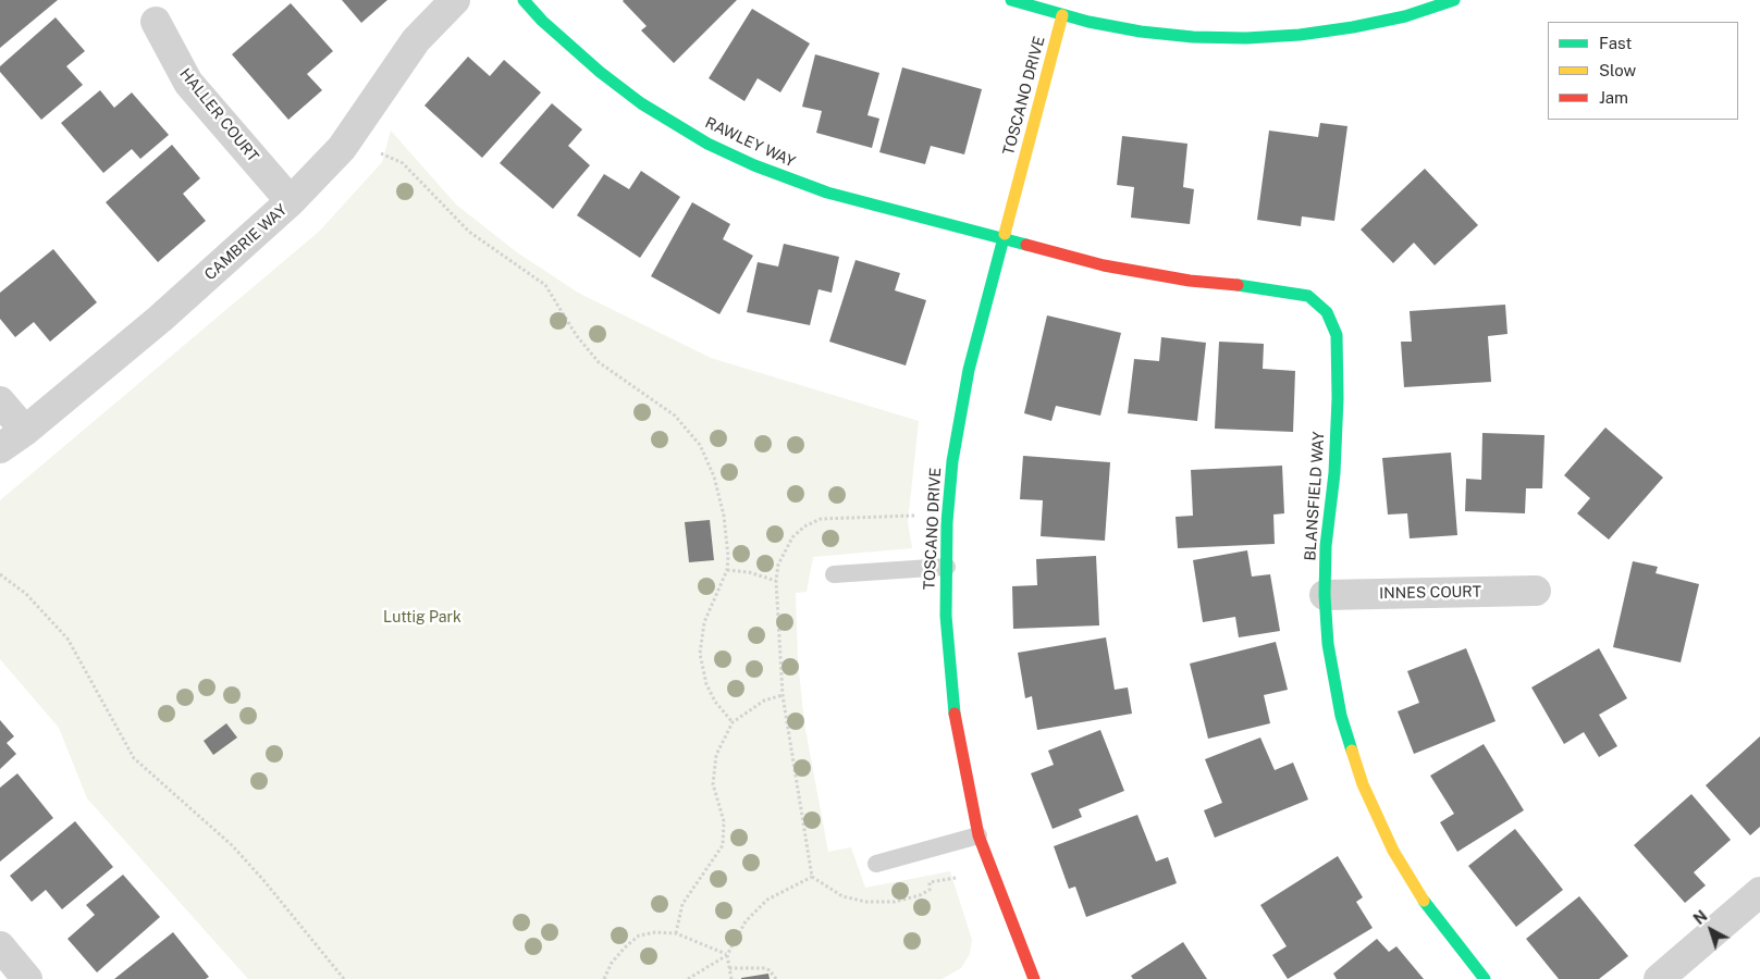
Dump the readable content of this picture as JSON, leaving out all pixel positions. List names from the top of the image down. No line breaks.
{"streets":{"street":["TOSCANO DRIVE","HALLER COURT","RAWLEY WAY","CAMBRIE WAY","BLANSFIELD WAY","INNES COURT"]},"crossings":[["TOSCANO DRIVE","RAWLEY WAY"],["TOSCANO DRIVE","BLANSFIELD WAY"],["HALLER COURT","CAMBRIE WAY"],["RAWLEY WAY","BLANSFIELD WAY"],["BLANSFIELD WAY","INNES COURT"]],"parks":["Luttig Park"],"legend":["Fast","Slow","Jam"],"north":"top left"}
